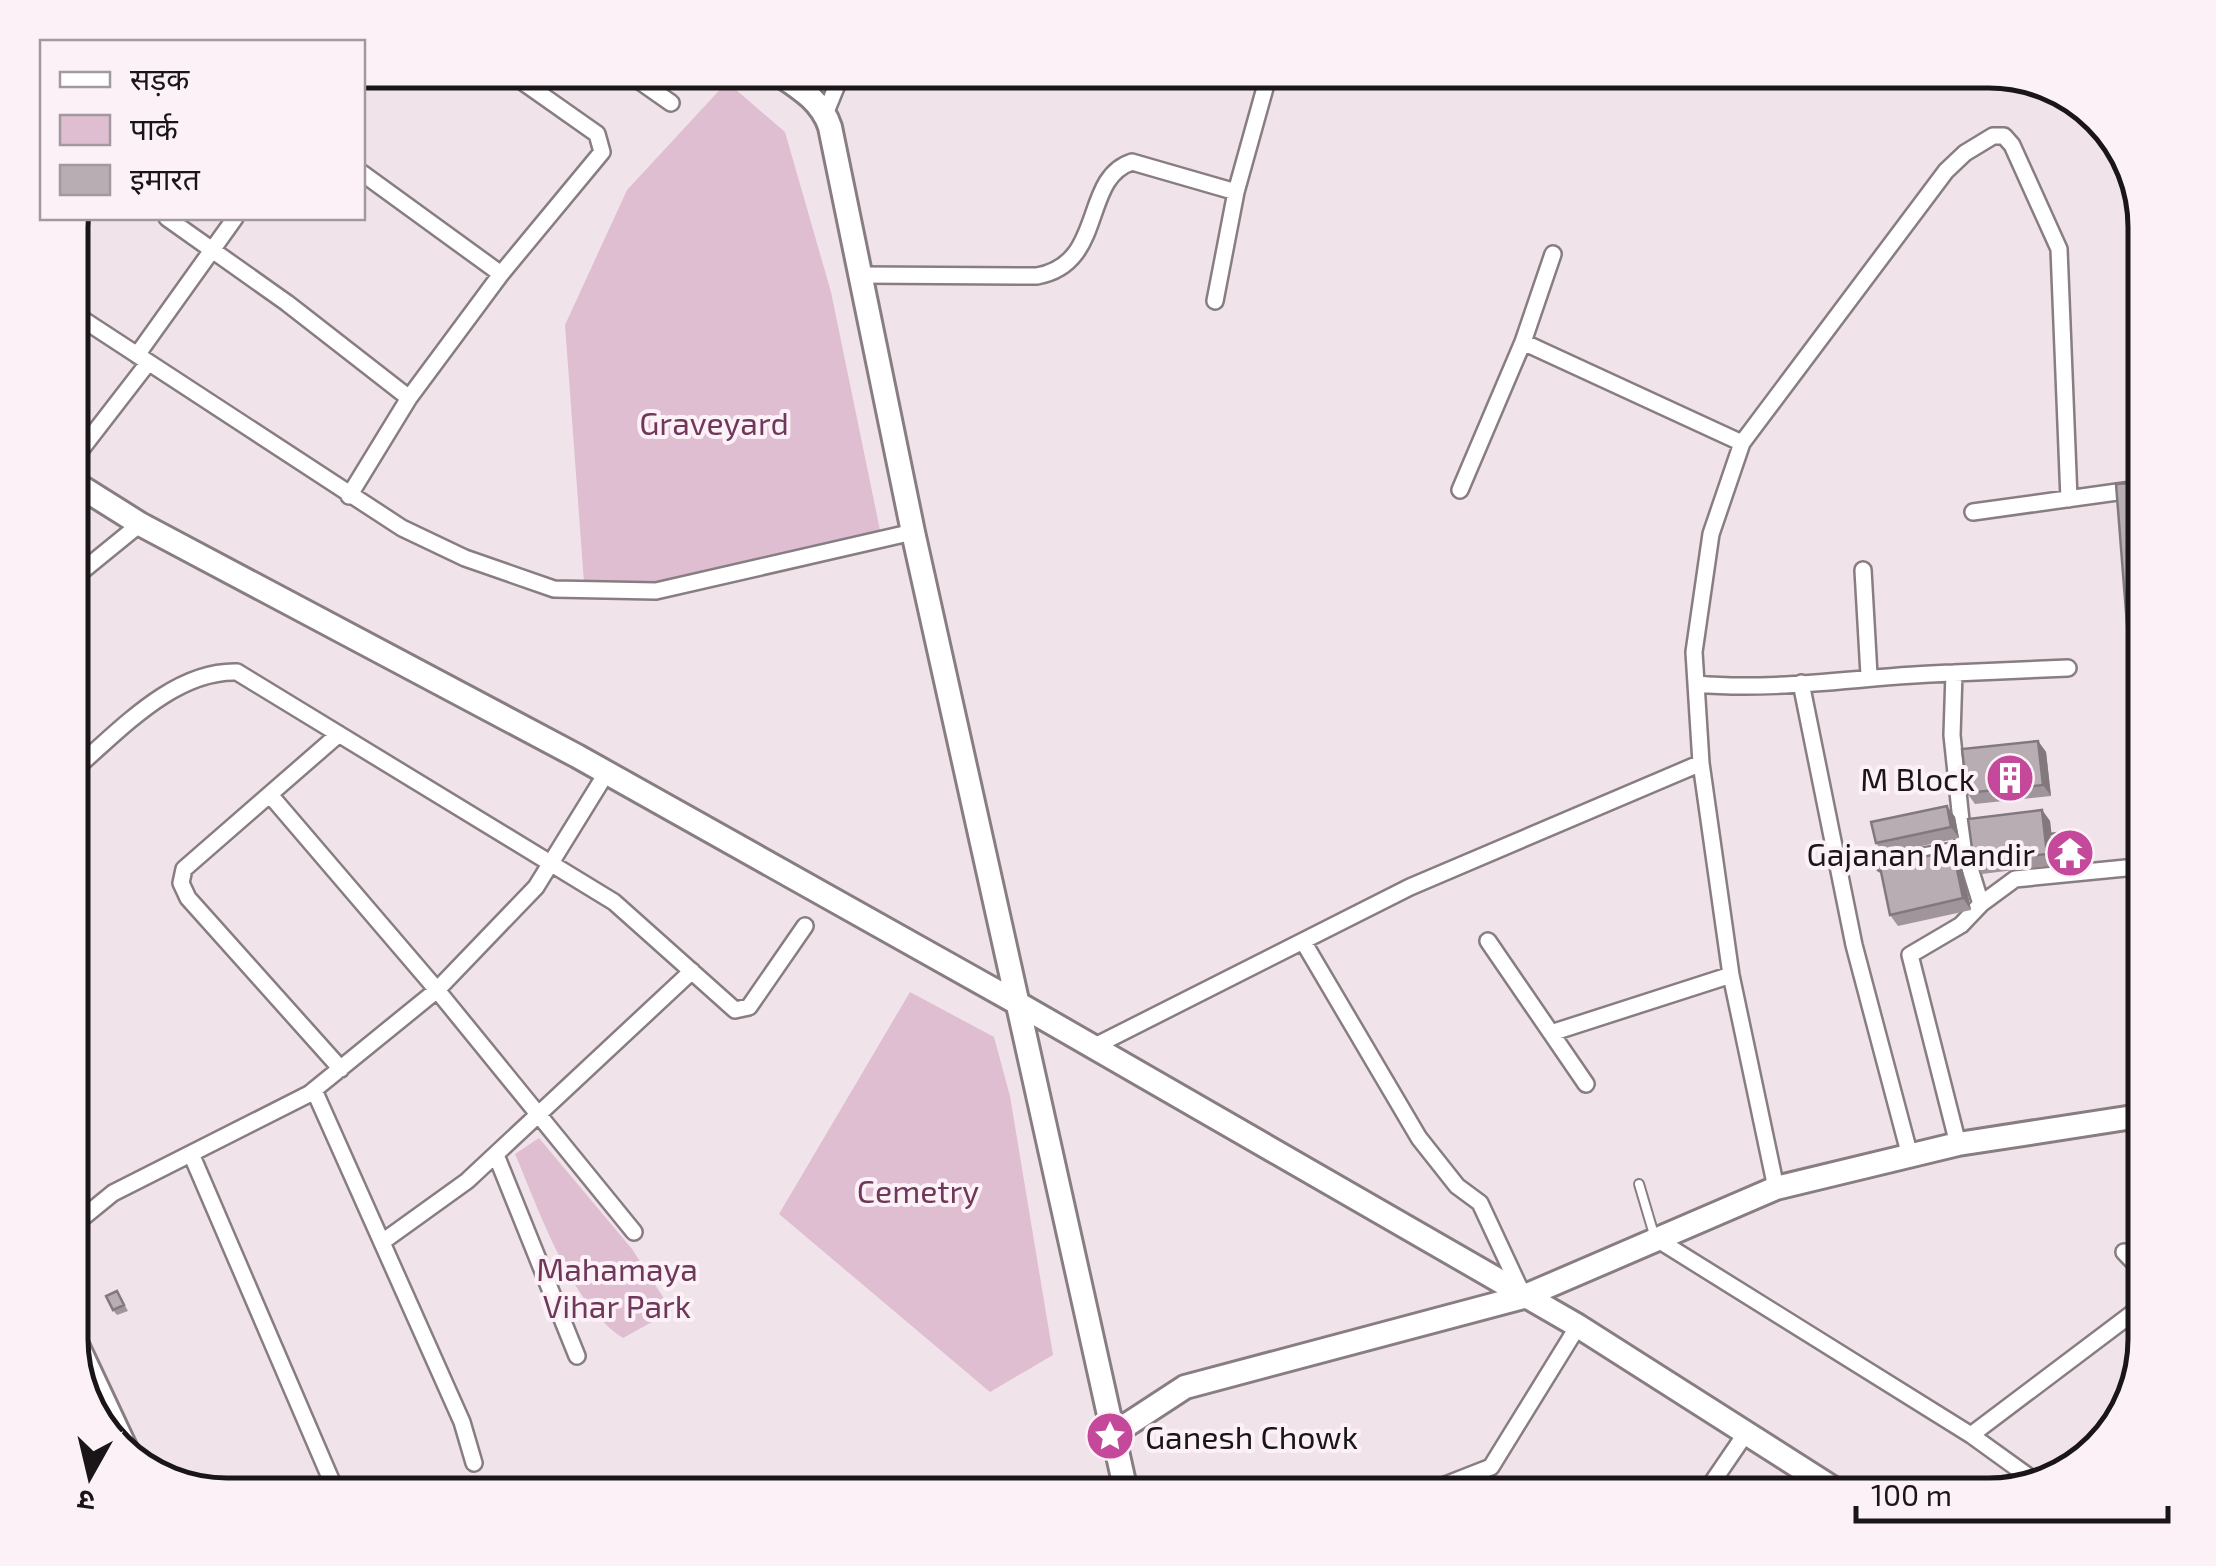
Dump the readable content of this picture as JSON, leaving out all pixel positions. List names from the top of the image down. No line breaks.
{"parks":["Graveyard","Cemetry","Mahamaya Vihar Park"],"places":{"building":["M Block"],"temple":["Gajanan Mandir"],"place":["Ganesh Chowk"]},"legend":["सड़क","पार्क","इमारत"],"scale_bar":"100 m","north":"bottom"}
